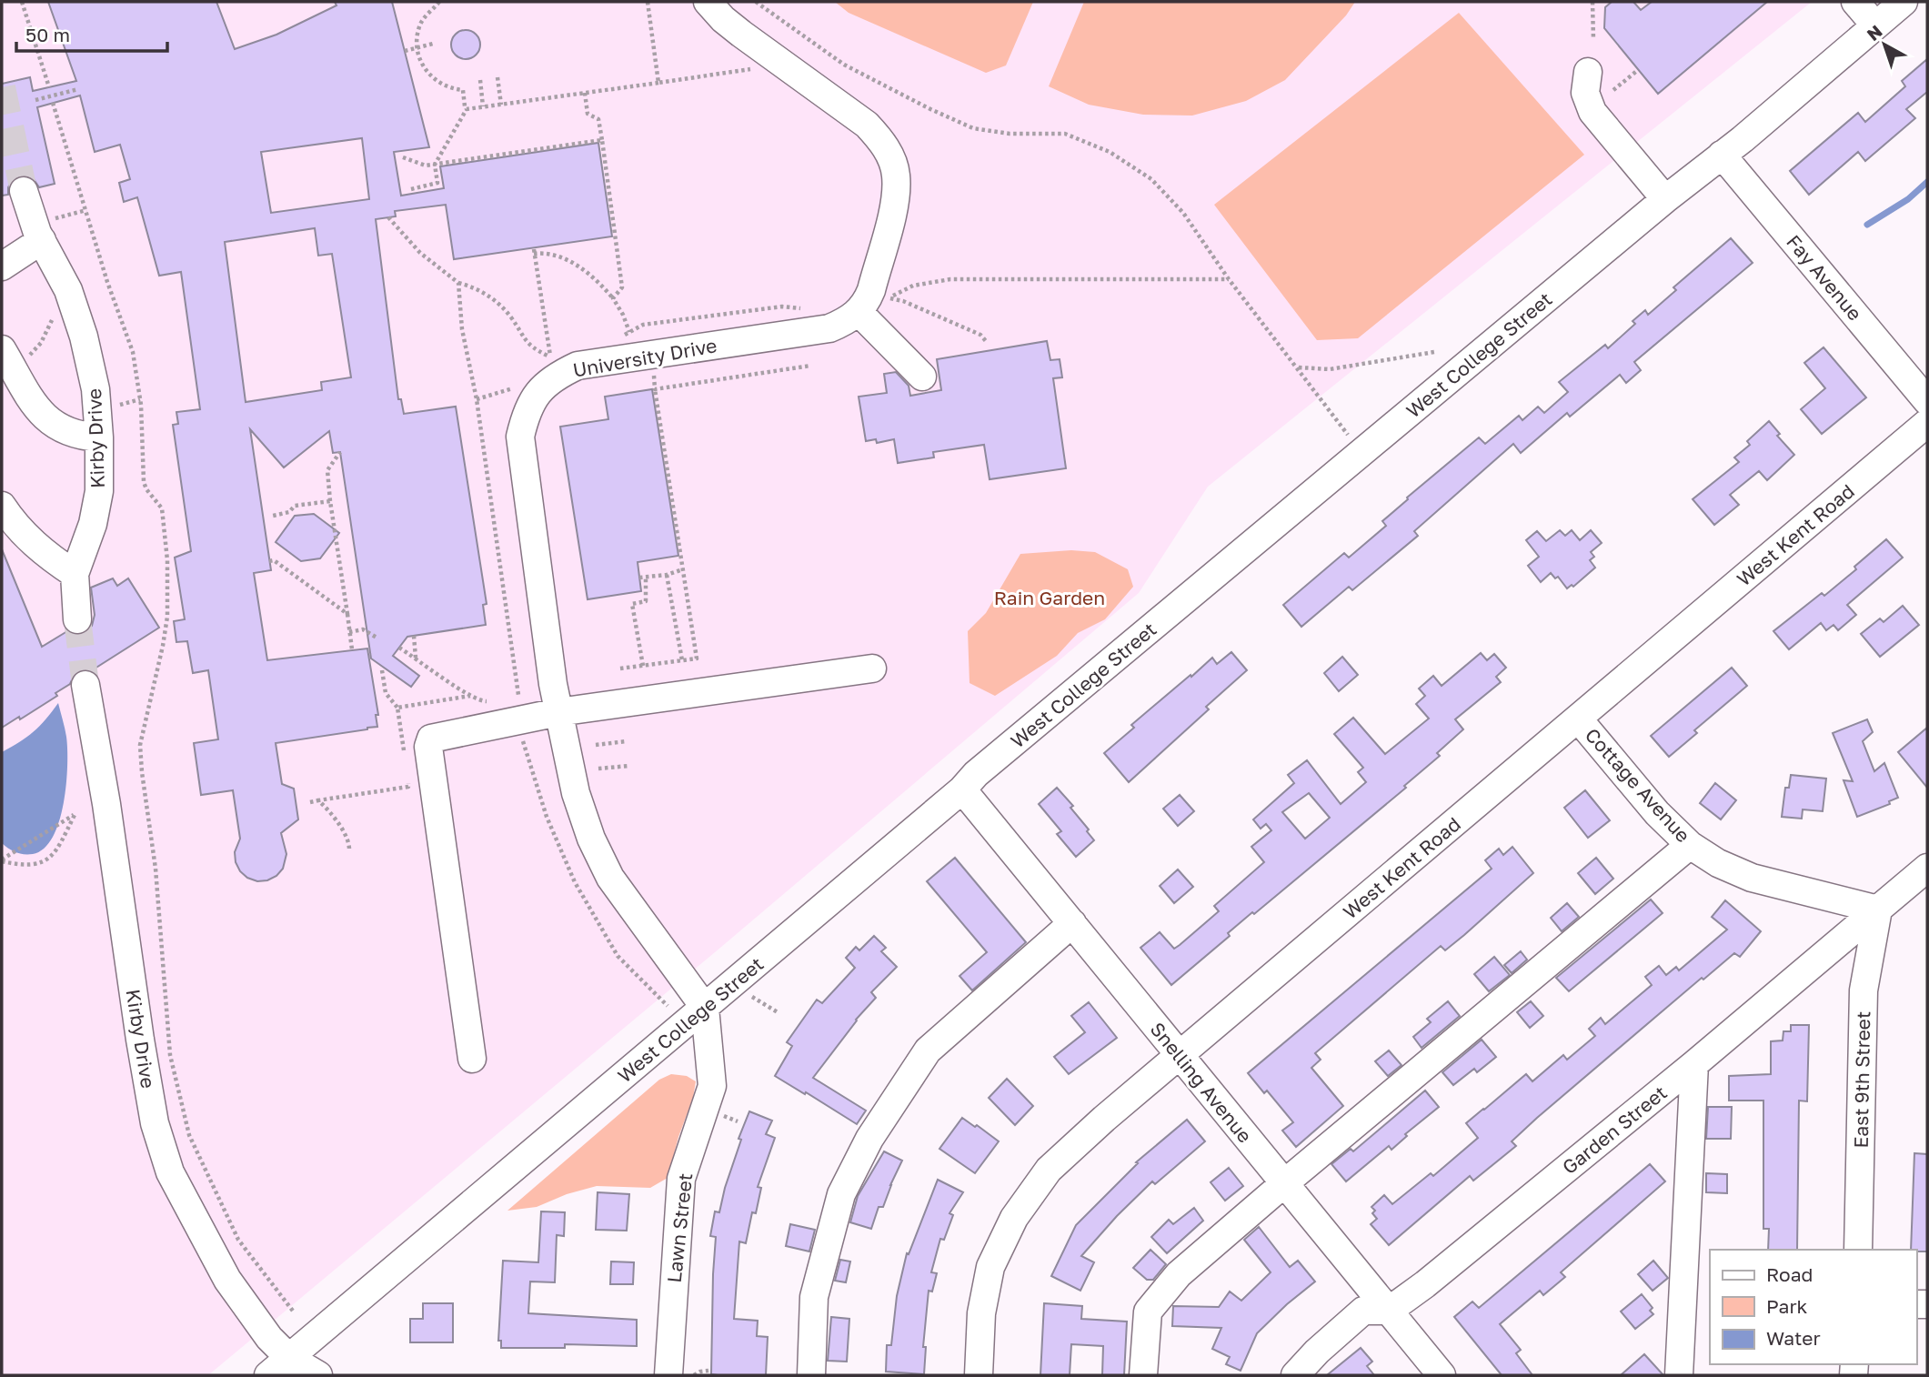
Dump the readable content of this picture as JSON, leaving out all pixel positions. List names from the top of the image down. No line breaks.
{"streets":{"street":["Fay Avenue","West College Street","University Drive","Kirby Drive","West Kent Road","Cottage Avenue","East 9th Street","Snelling Avenue","Garden Street","Lawn Street"]},"crossings":[["Fay Avenue","West College Street"],["West College Street","University Drive"],["West College Street","Kirby Drive"],["West College Street","Snelling Avenue"],["West College Street","Lawn Street"],["University Drive","Lawn Street"],["West Kent Road","Cottage Avenue"],["West Kent Road","Snelling Avenue"],["Cottage Avenue","East 9th Street"],["Cottage Avenue","Garden Street"],["East 9th Street","Garden Street"],["Snelling Avenue","Garden Street"]],"parks":["Rain Garden"],"legend":["Road","Park","Water"],"scale_bar":"50 m","north":"top left"}
